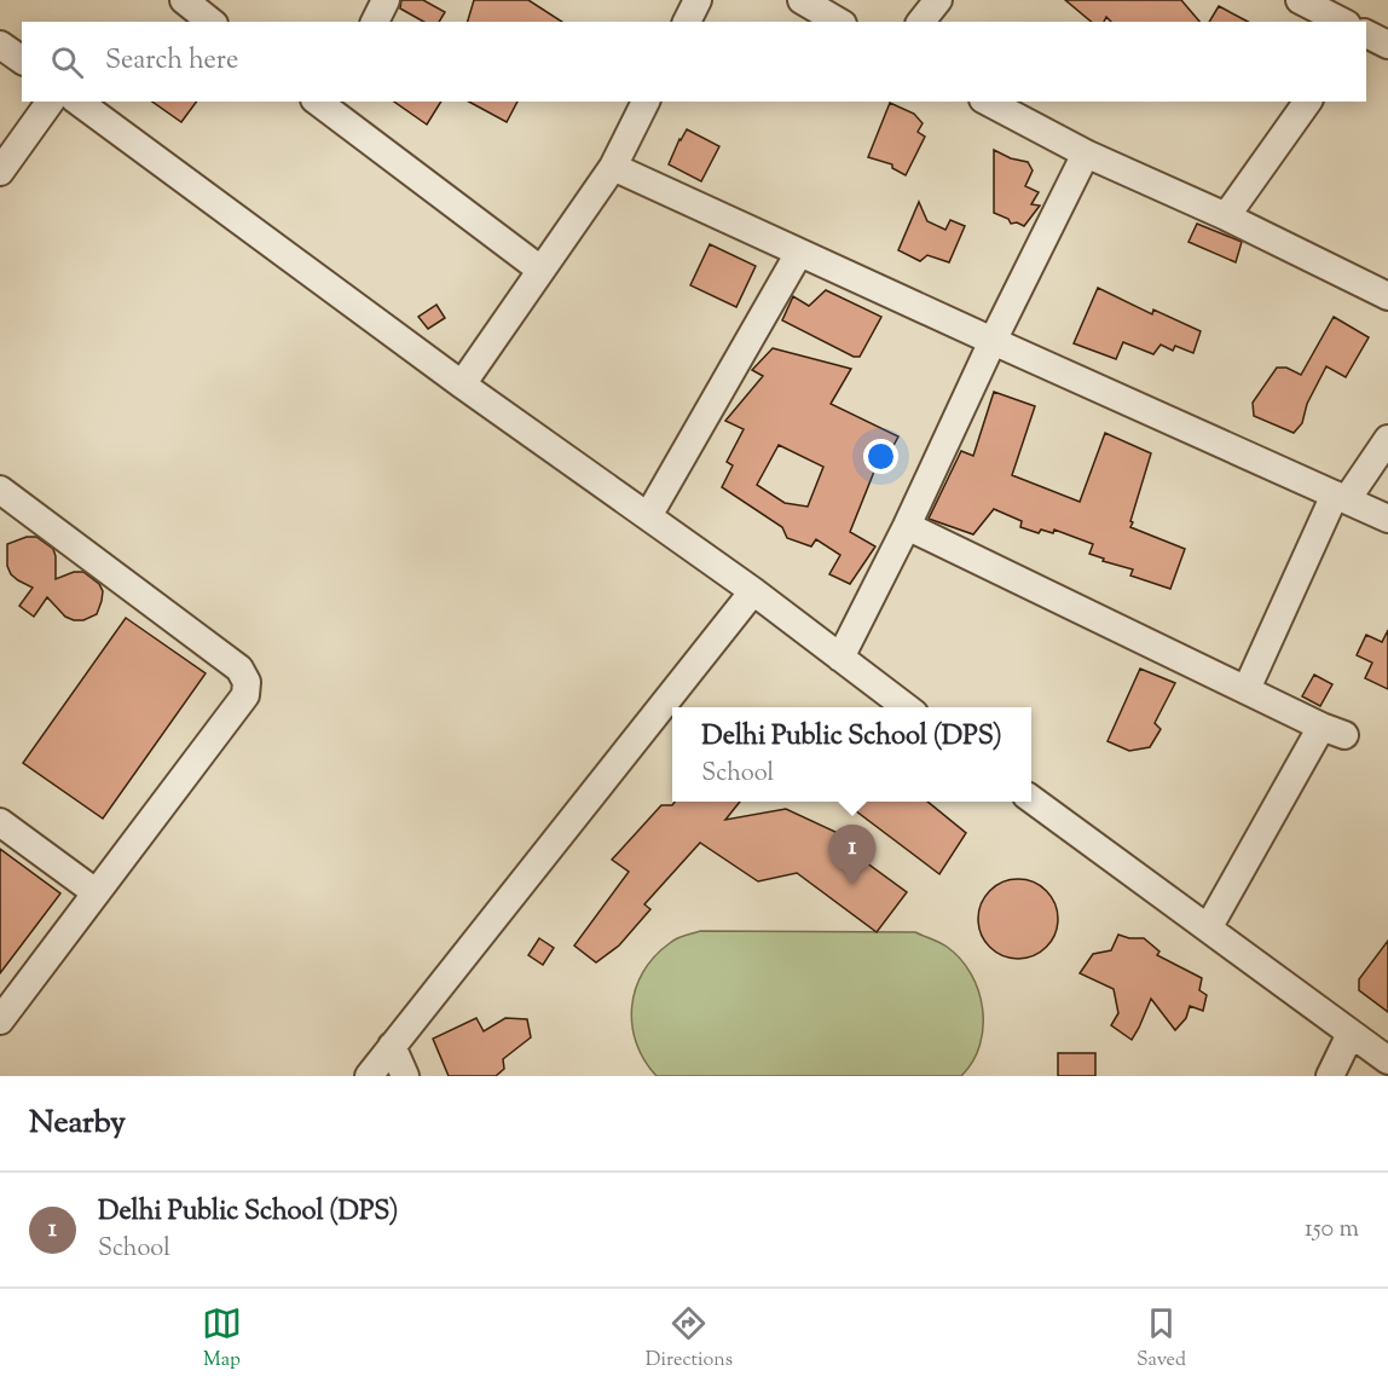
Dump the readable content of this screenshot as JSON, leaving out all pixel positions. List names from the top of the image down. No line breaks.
{"page":{"search":"Search here","popup":["Delhi Public School (DPS)","School"],"pins":"1","heading":"Nearby","list":[{"mark":"1","name":"Delhi Public School (DPS)","note":"School","value":"150 m"}],"nav":["Map","Directions","Saved"]}}
